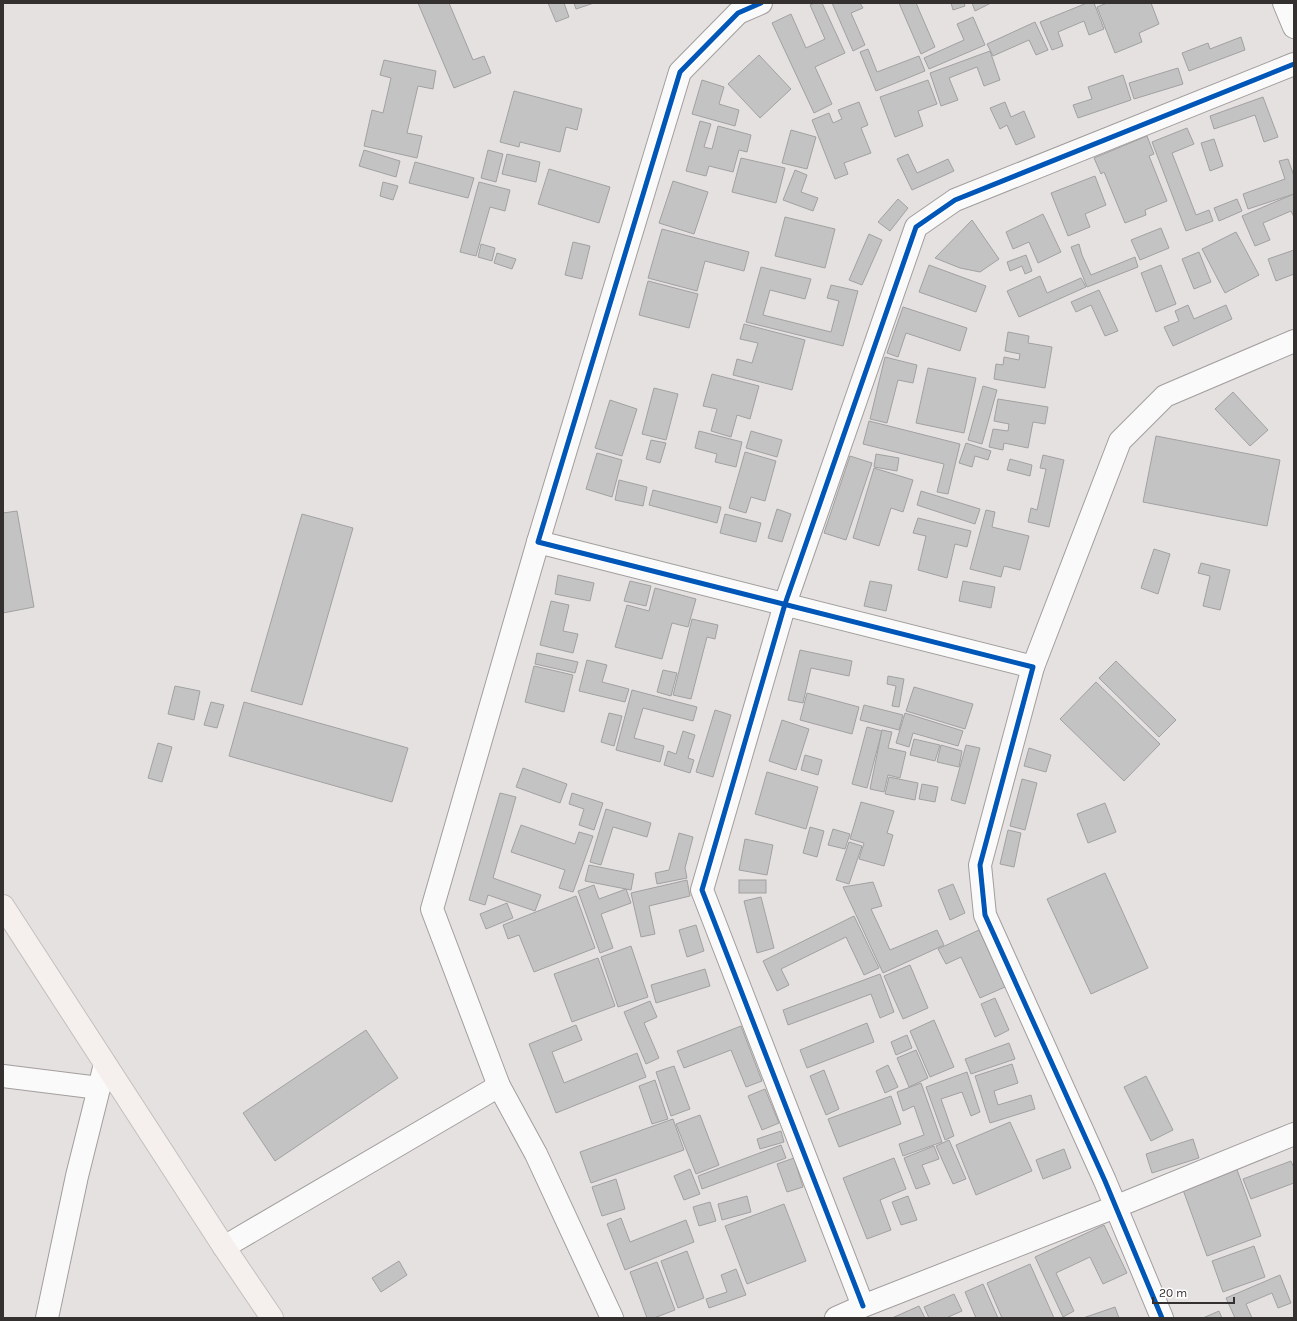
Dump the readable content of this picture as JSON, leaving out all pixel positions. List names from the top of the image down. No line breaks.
{"scale_bar":"20 m"}
